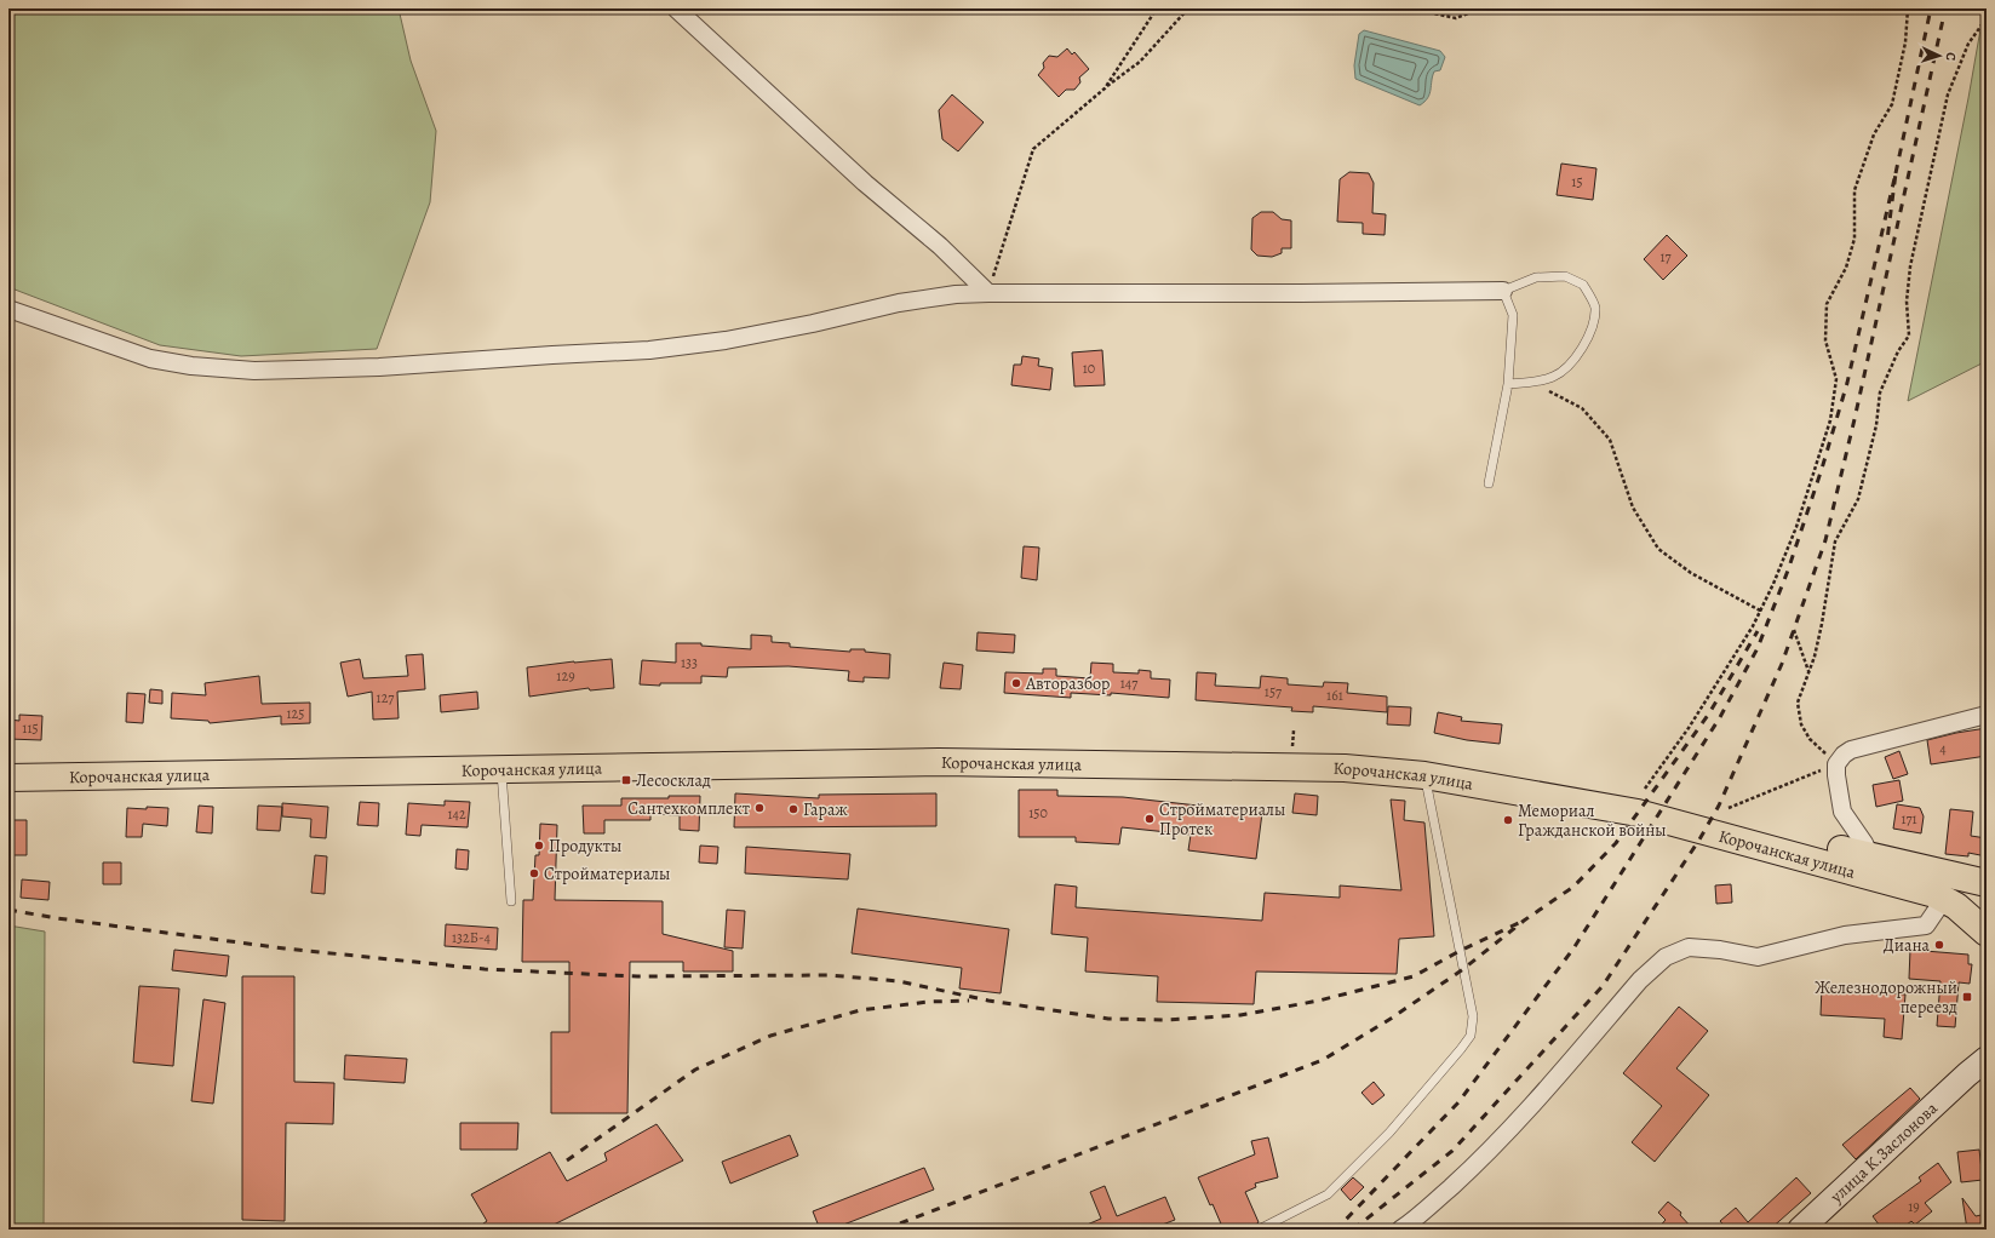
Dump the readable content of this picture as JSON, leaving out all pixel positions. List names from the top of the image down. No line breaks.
{"streets":{"main road":["Корочанская улица"],"street":["улица К.Заслонова"]},"places":{"other":["Авторазбор","Сантехкомплект","Гараж","Стройматериалы Протек","Мемориал Гражданской войны","Продукты","Стройматериалы","Диана"],"transit":["Лесосклад","Железнодорожный переезд"]},"house_numbers":["15","17","10","133","129","147","157","161","127","125","115","4","150","142","171","132Б-4","19"],"north":"right"}
